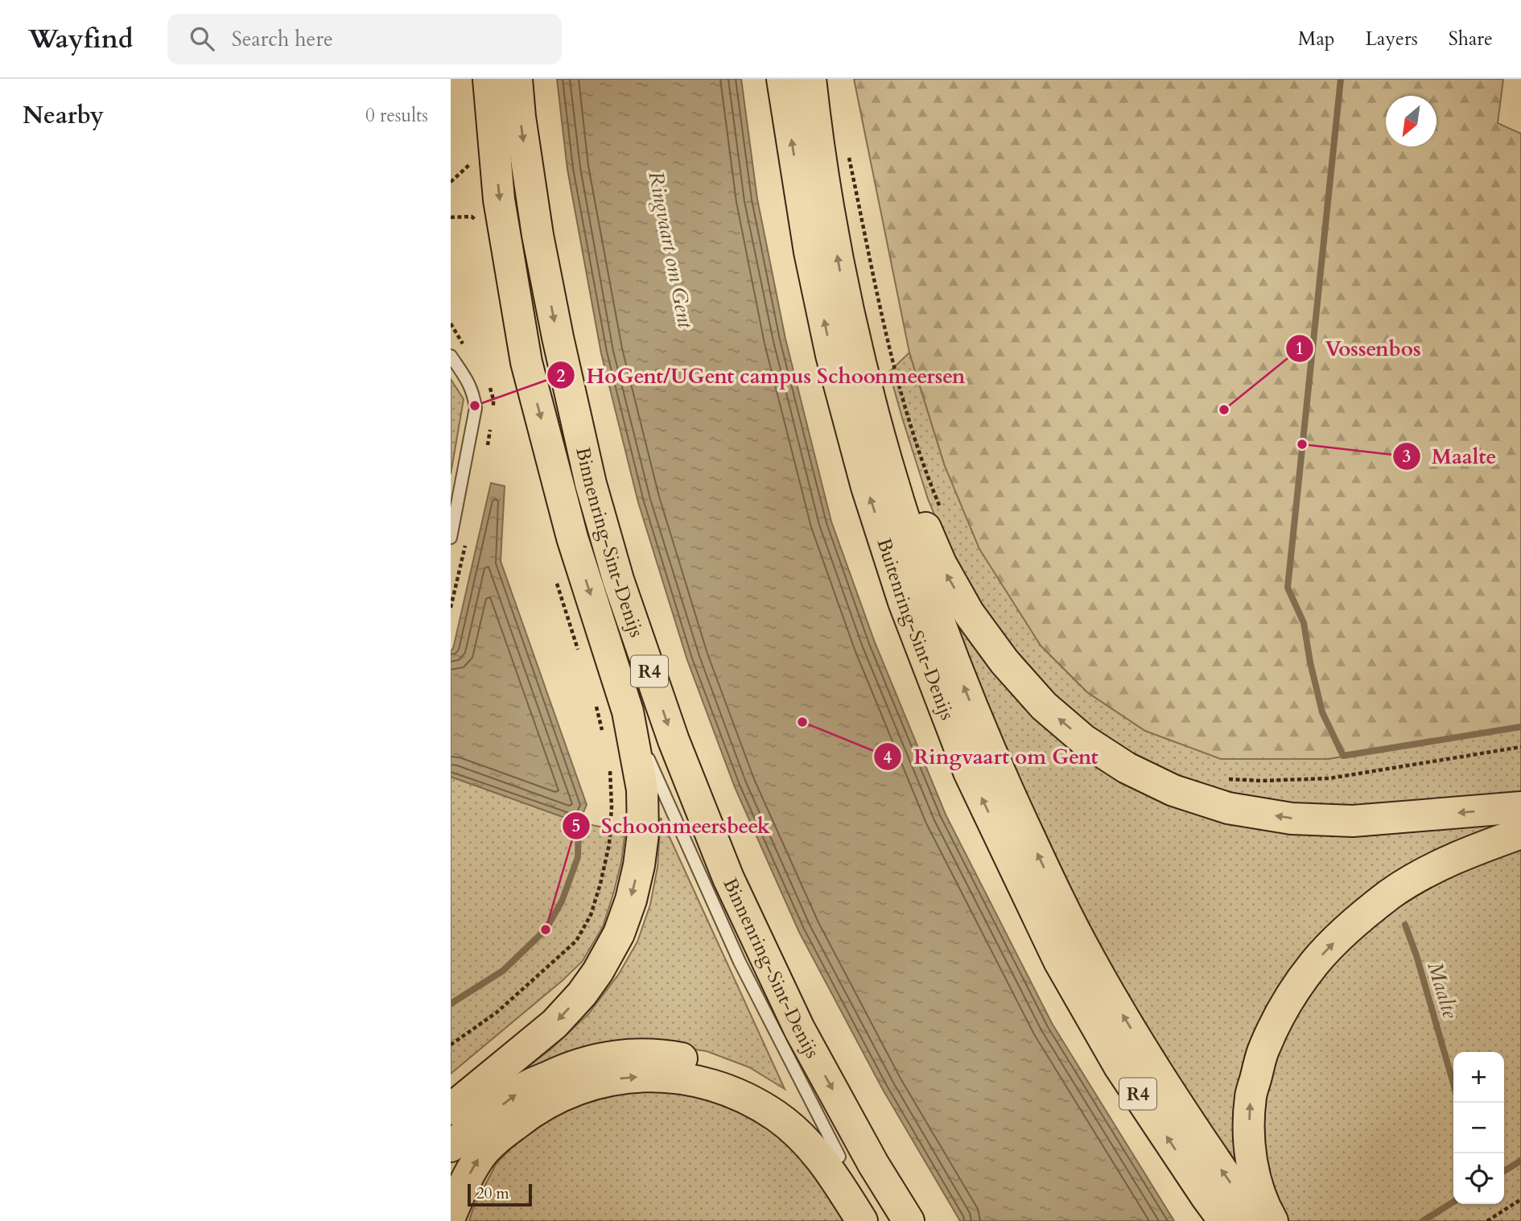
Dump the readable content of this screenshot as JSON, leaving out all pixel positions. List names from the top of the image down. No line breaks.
{"streets":{"highway":["Binnenring-Sint-Denijs","Buitenring-Sint-Denijs","R4"]},"water":["Ringvaart om Gent","Maalte"],"places":["HoGent/UGent campus Schoonmeersen","Vossenbos","Maalte","Ringvaart om Gent","Schoonmeersbeek"],"scale_bar":"20 m","north":"bottom left","page":{"header":"Wayfind","search":"Search here","nav":["Map","Layers","Share"],"heading":["Nearby","0 results"],"map_buttons":["+","−"],"scale":"20 m"}}
